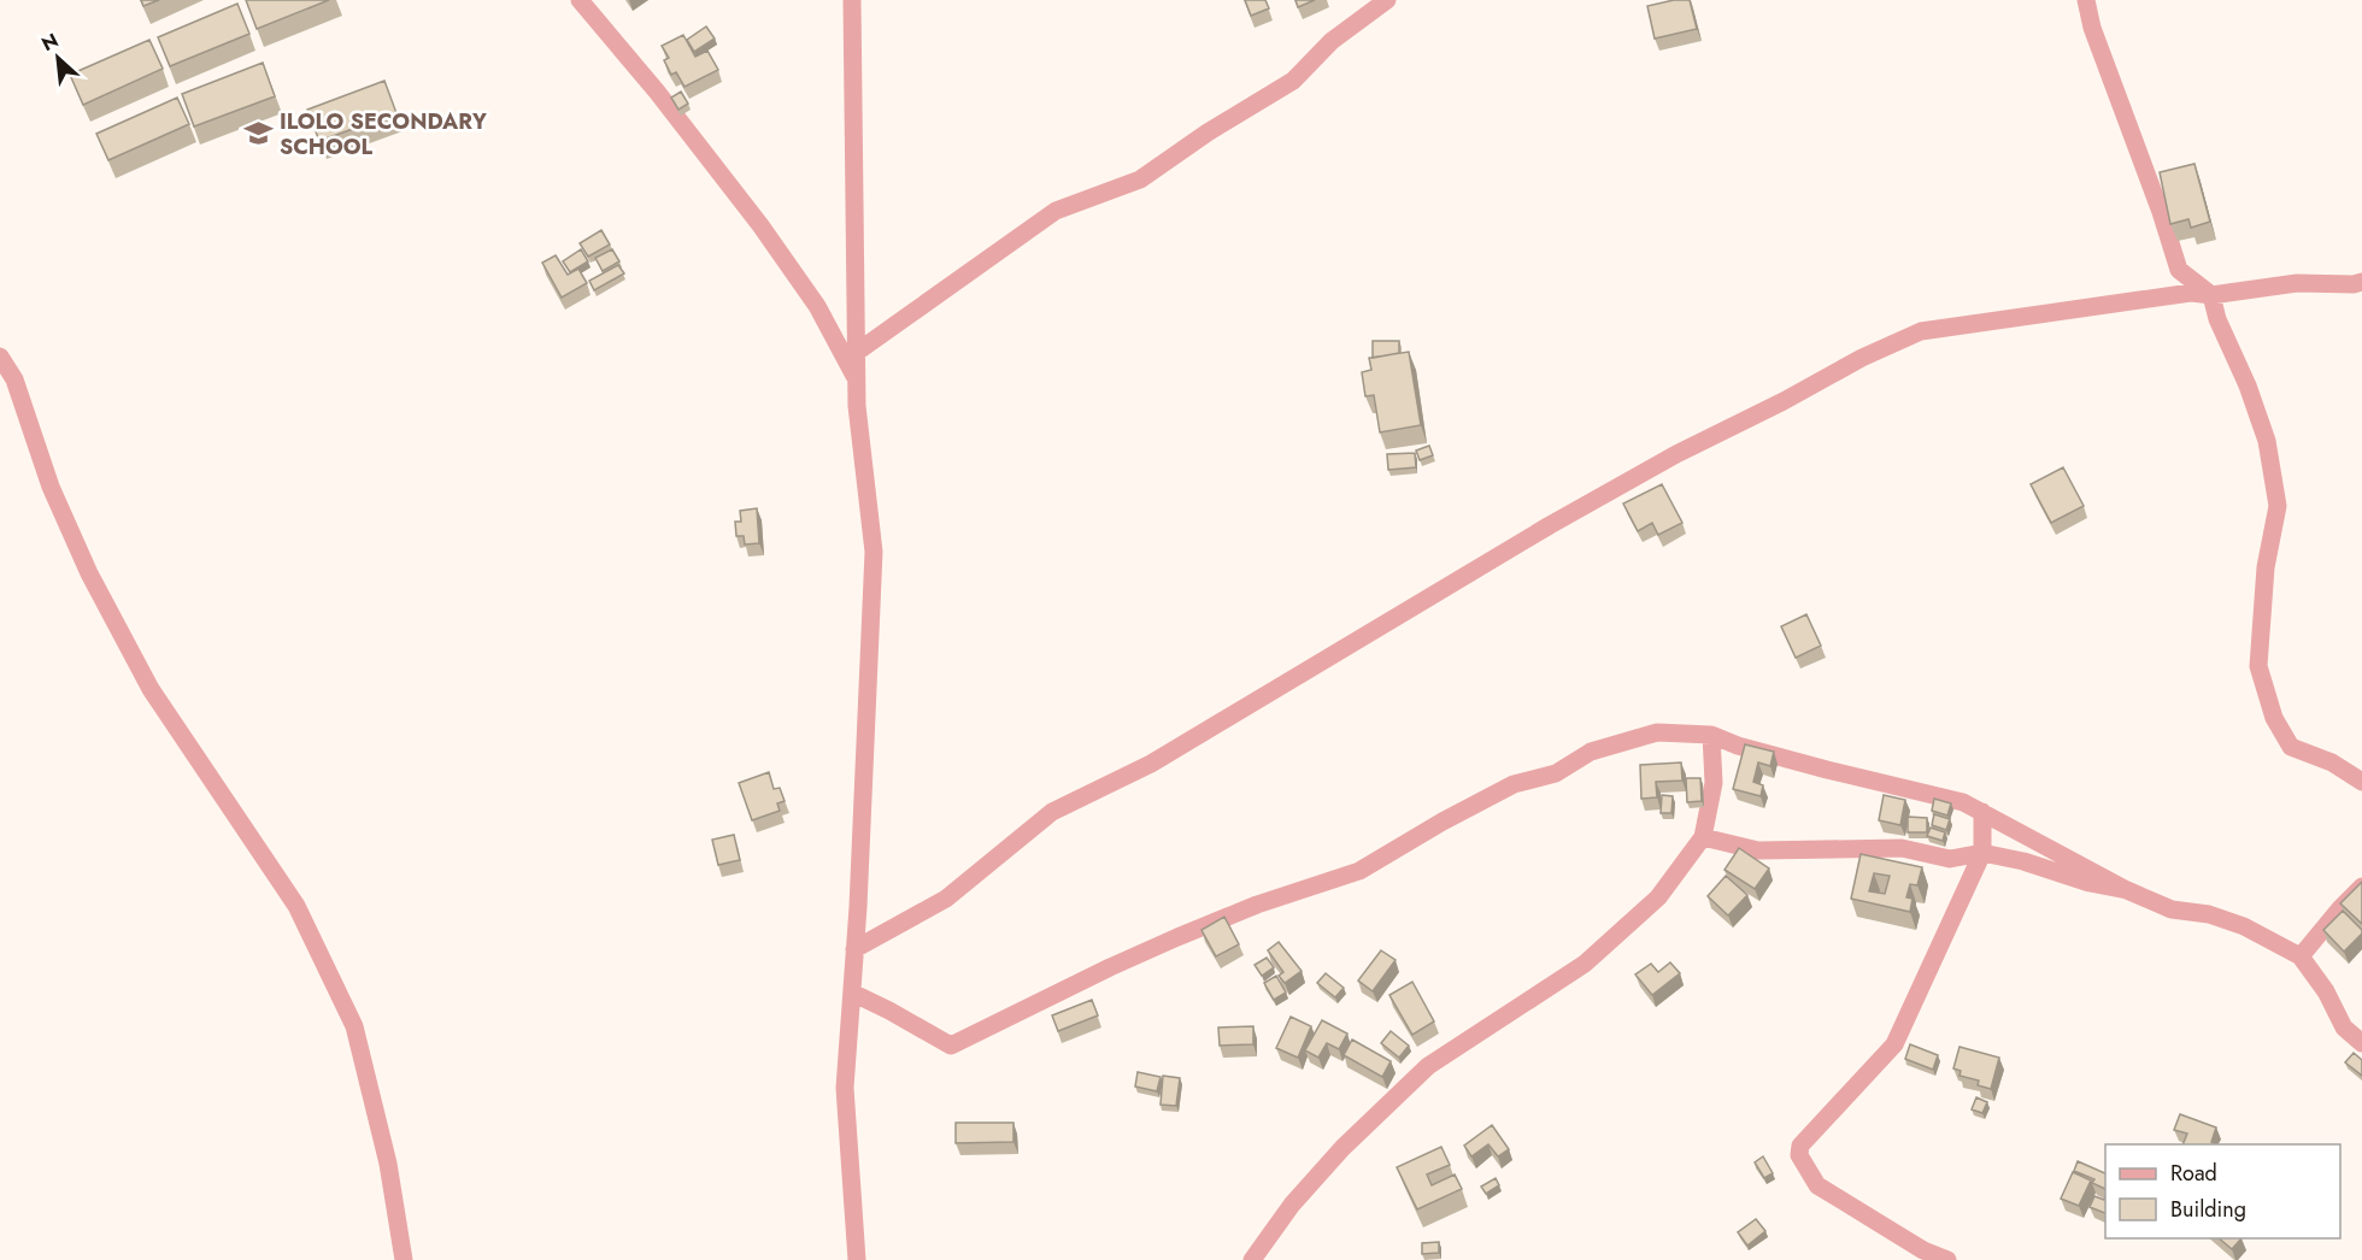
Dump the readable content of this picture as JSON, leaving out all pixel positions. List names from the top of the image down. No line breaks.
{"places":{"school or university":["ILOLO SECONDARY SCHOOL"]},"legend":["Road","Building"],"north":"top left"}
